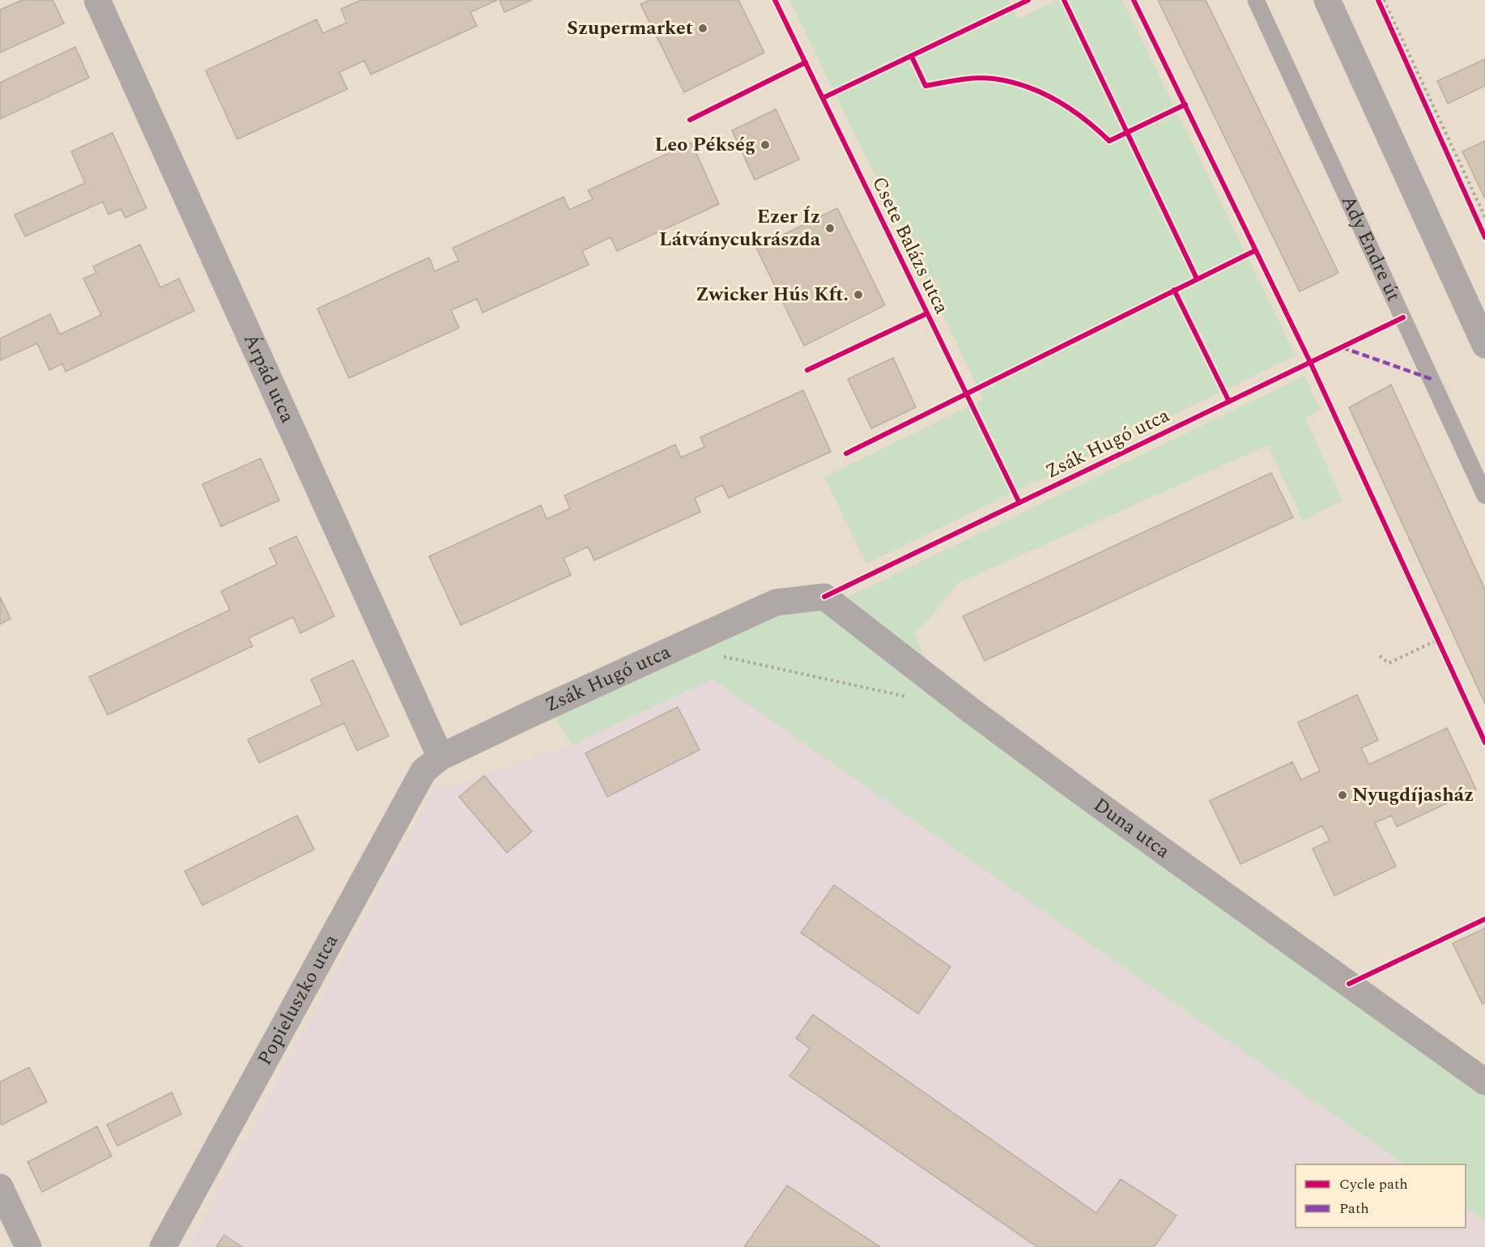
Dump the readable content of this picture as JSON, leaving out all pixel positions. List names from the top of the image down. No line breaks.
{"streets":{"street":["Árpád utca","Zsák Hugó utca","Duna utca","Popieluszko utca"],"lane":["Ady Endre út"],"cycle path":["Csete Balázs utca"]},"crossings":[["Árpád utca","Zsák Hugó utca"],["Árpád utca","Popieluszko utca"],["Zsák Hugó utca","Duna utca"],["Zsák Hugó utca","Popieluszko utca"]],"places":["Szupermarket","Leo Pékség","Ezer Íz Látványcukrászda","Zwicker Hús Kft.","Nyugdíjasház"],"legend":["Cycle path","Path"]}
